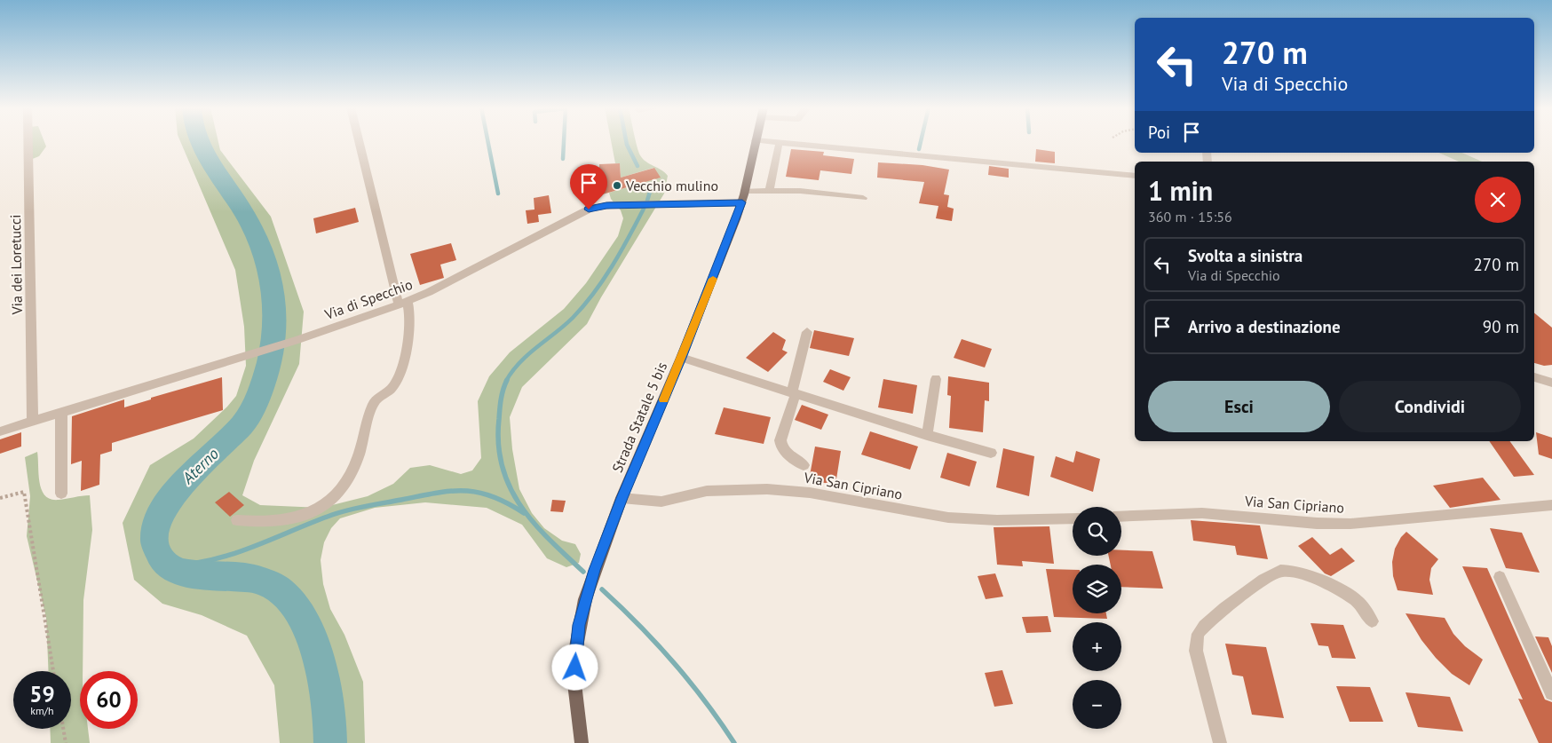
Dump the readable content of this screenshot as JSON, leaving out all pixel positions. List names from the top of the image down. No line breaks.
{"streets":{"main road":["Strada Statale 5 bis"],"street":["Via dei Loretucci","Via di Specchio","Via San Cipriano"]},"crossings":[["Via dei Loretucci","Via di Specchio"],["Via di Specchio","Strada Statale 5 bis"],["Strada Statale 5 bis","Via San Cipriano"]],"water":["Aterno"],"places":["Vecchio mulino"],"page":{"turn":["270 m","Via di Specchio"],"then":"Poi","heading":["1 min","360 m · 15:56"],"list":[{"name":"Svolta a sinistra","note":"Via di Specchio","value":"270 m"},{"name":"Arrivo a destinazione","value":"90 m"}],"buttons":["Esci","Condividi"],"map_buttons":["+","−"],"speed":"59 km/h","limit":"60"}}
